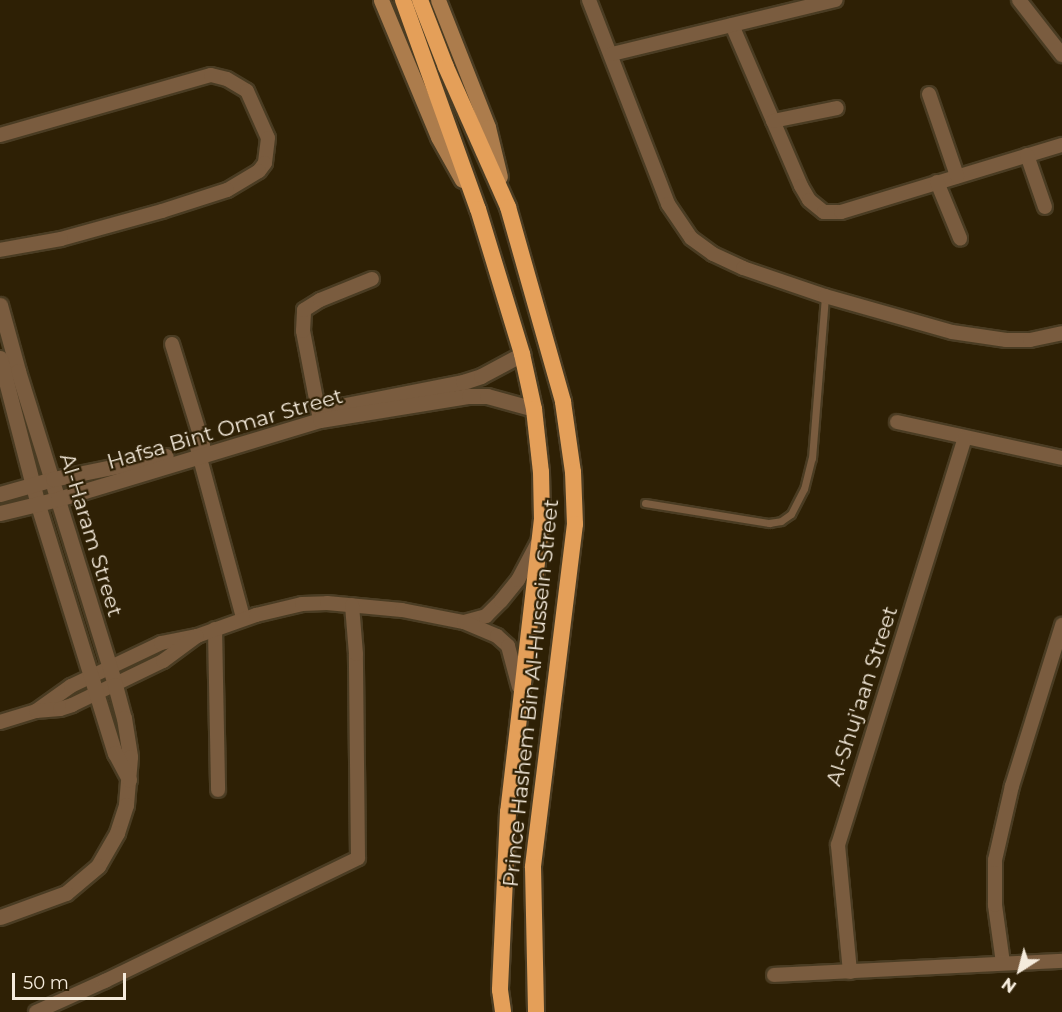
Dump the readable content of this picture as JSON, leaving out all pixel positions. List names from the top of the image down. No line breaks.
{"streets":{"highway":["Prince Hashem Bin Al-Hussein Street"],"street":["Hafsa Bint Omar Street","Al-Haram Street","Al-Shuj'aan Street"]},"crossings":[["Hafsa Bint Omar Street","Al-Haram Street"],["Hafsa Bint Omar Street","Prince Hashem Bin Al-Hussein Street"]],"scale_bar":"50 m","north":"bottom left"}
